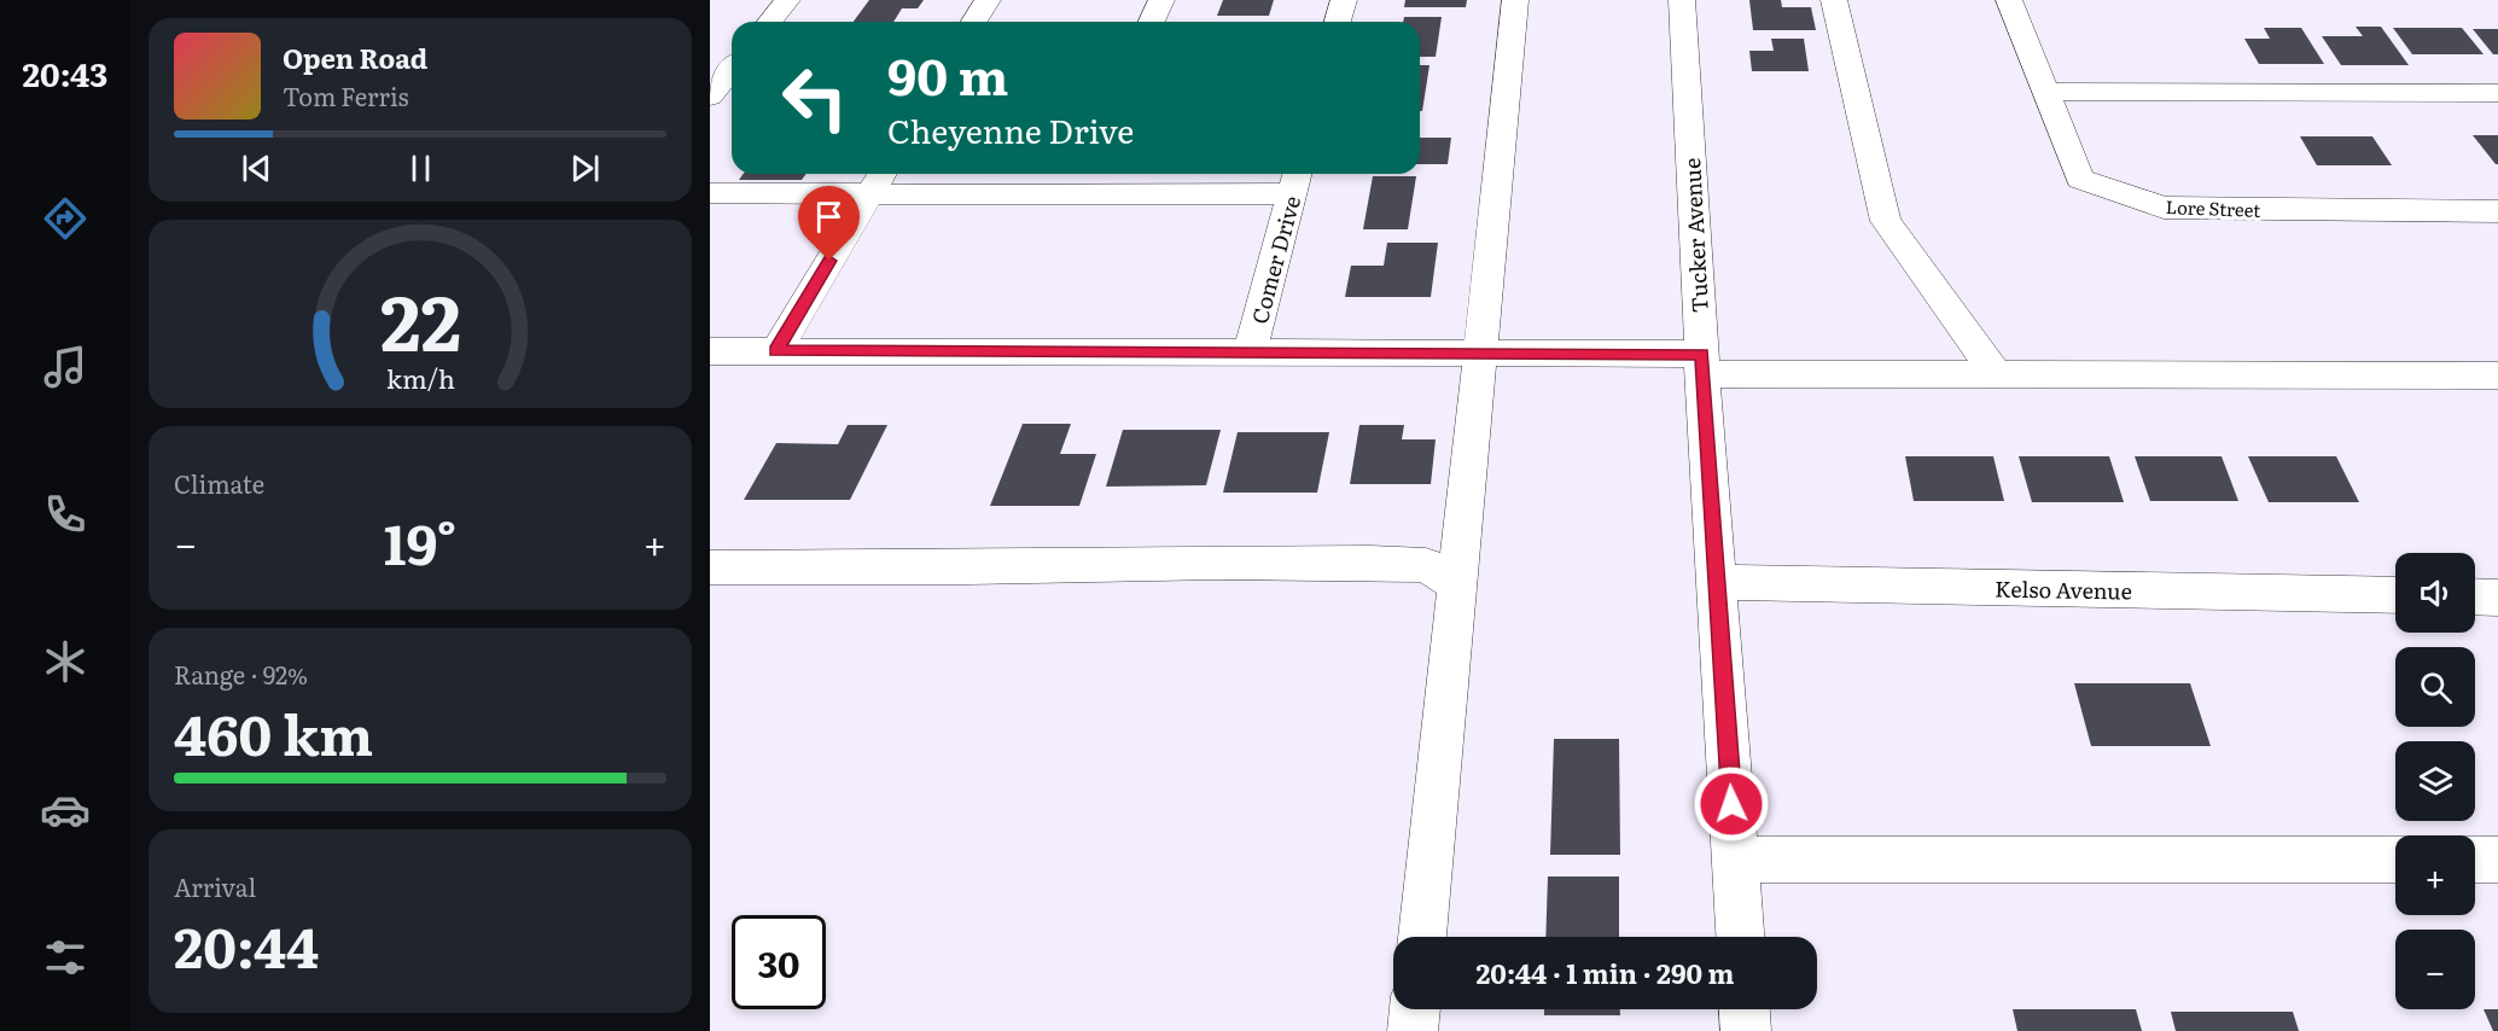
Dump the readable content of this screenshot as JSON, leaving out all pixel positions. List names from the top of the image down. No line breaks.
{"streets":{"street":["Lore Street","Tucker Avenue","Comer Drive","Kelso Avenue"]},"crossings":[["Tucker Avenue","Kelso Avenue"]],"page":{"tabs":"20:43","turn":["90 m","Cheyenne Drive"],"song":["Open Road","Tom Ferris"],"tile":["Climate",["Range · 92%","460 km"],["Arrival","20:44"]],"heat":["−","19°","+"],"map_buttons":["+","−"],"limit":"30","trip":"20:44 · 1 min · 290 m","gauge":["22","km/h"]}}
